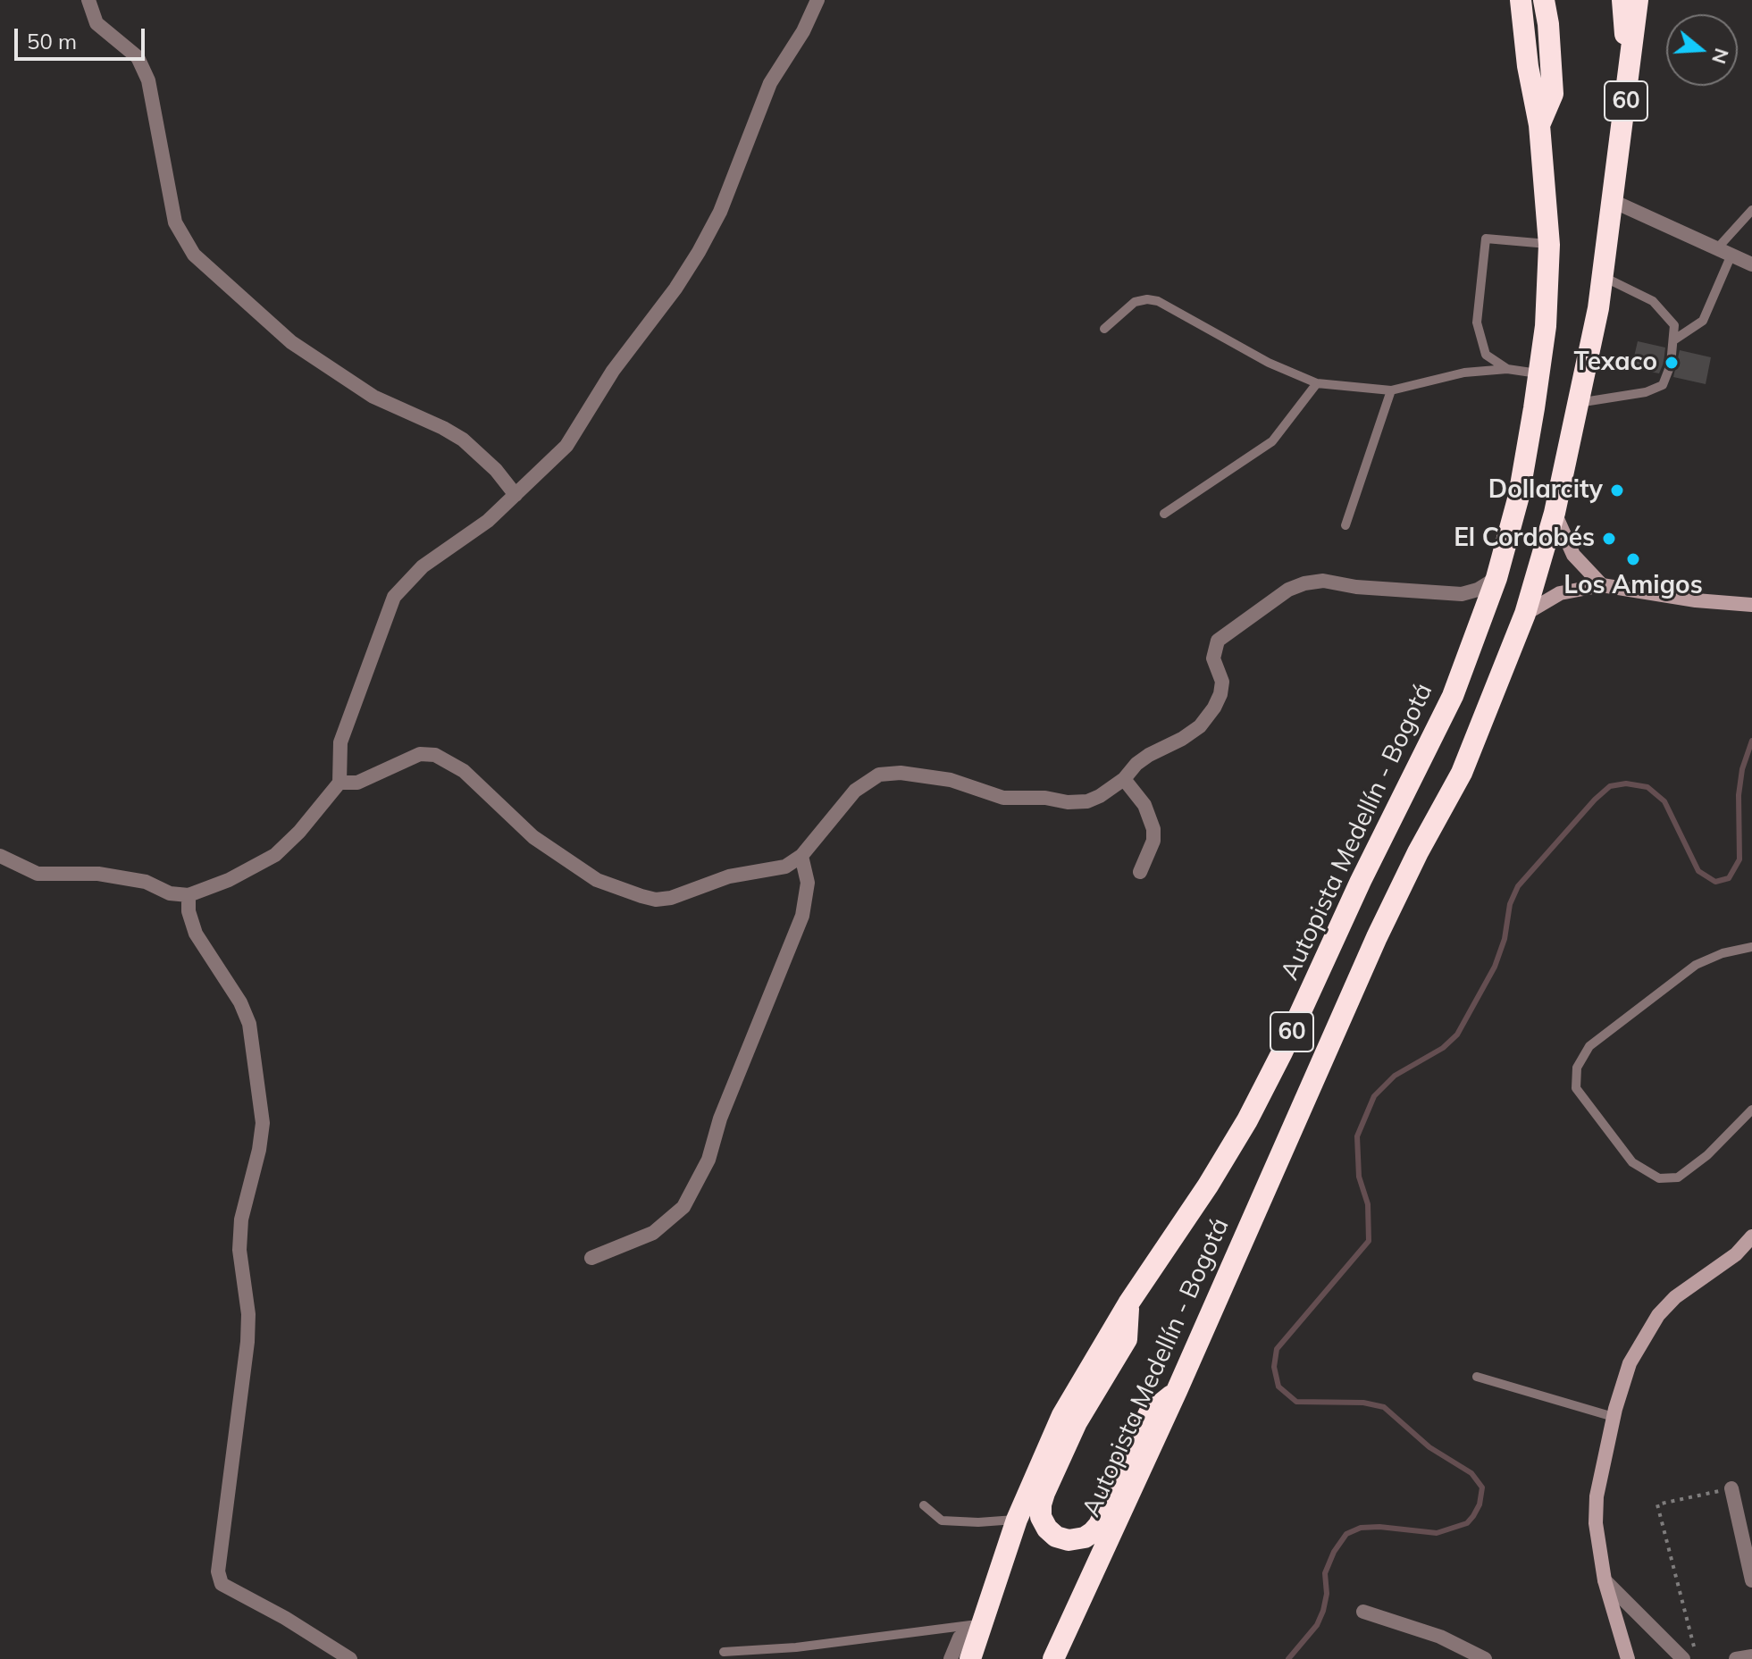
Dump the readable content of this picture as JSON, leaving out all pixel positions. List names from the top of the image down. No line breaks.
{"streets":{"highway":["60","Autopista Medellín - Bogotá"]},"places":["Texaco","Dollarcity","El Cordobés","Los Amigos"],"scale_bar":"50 m","north":"right"}
